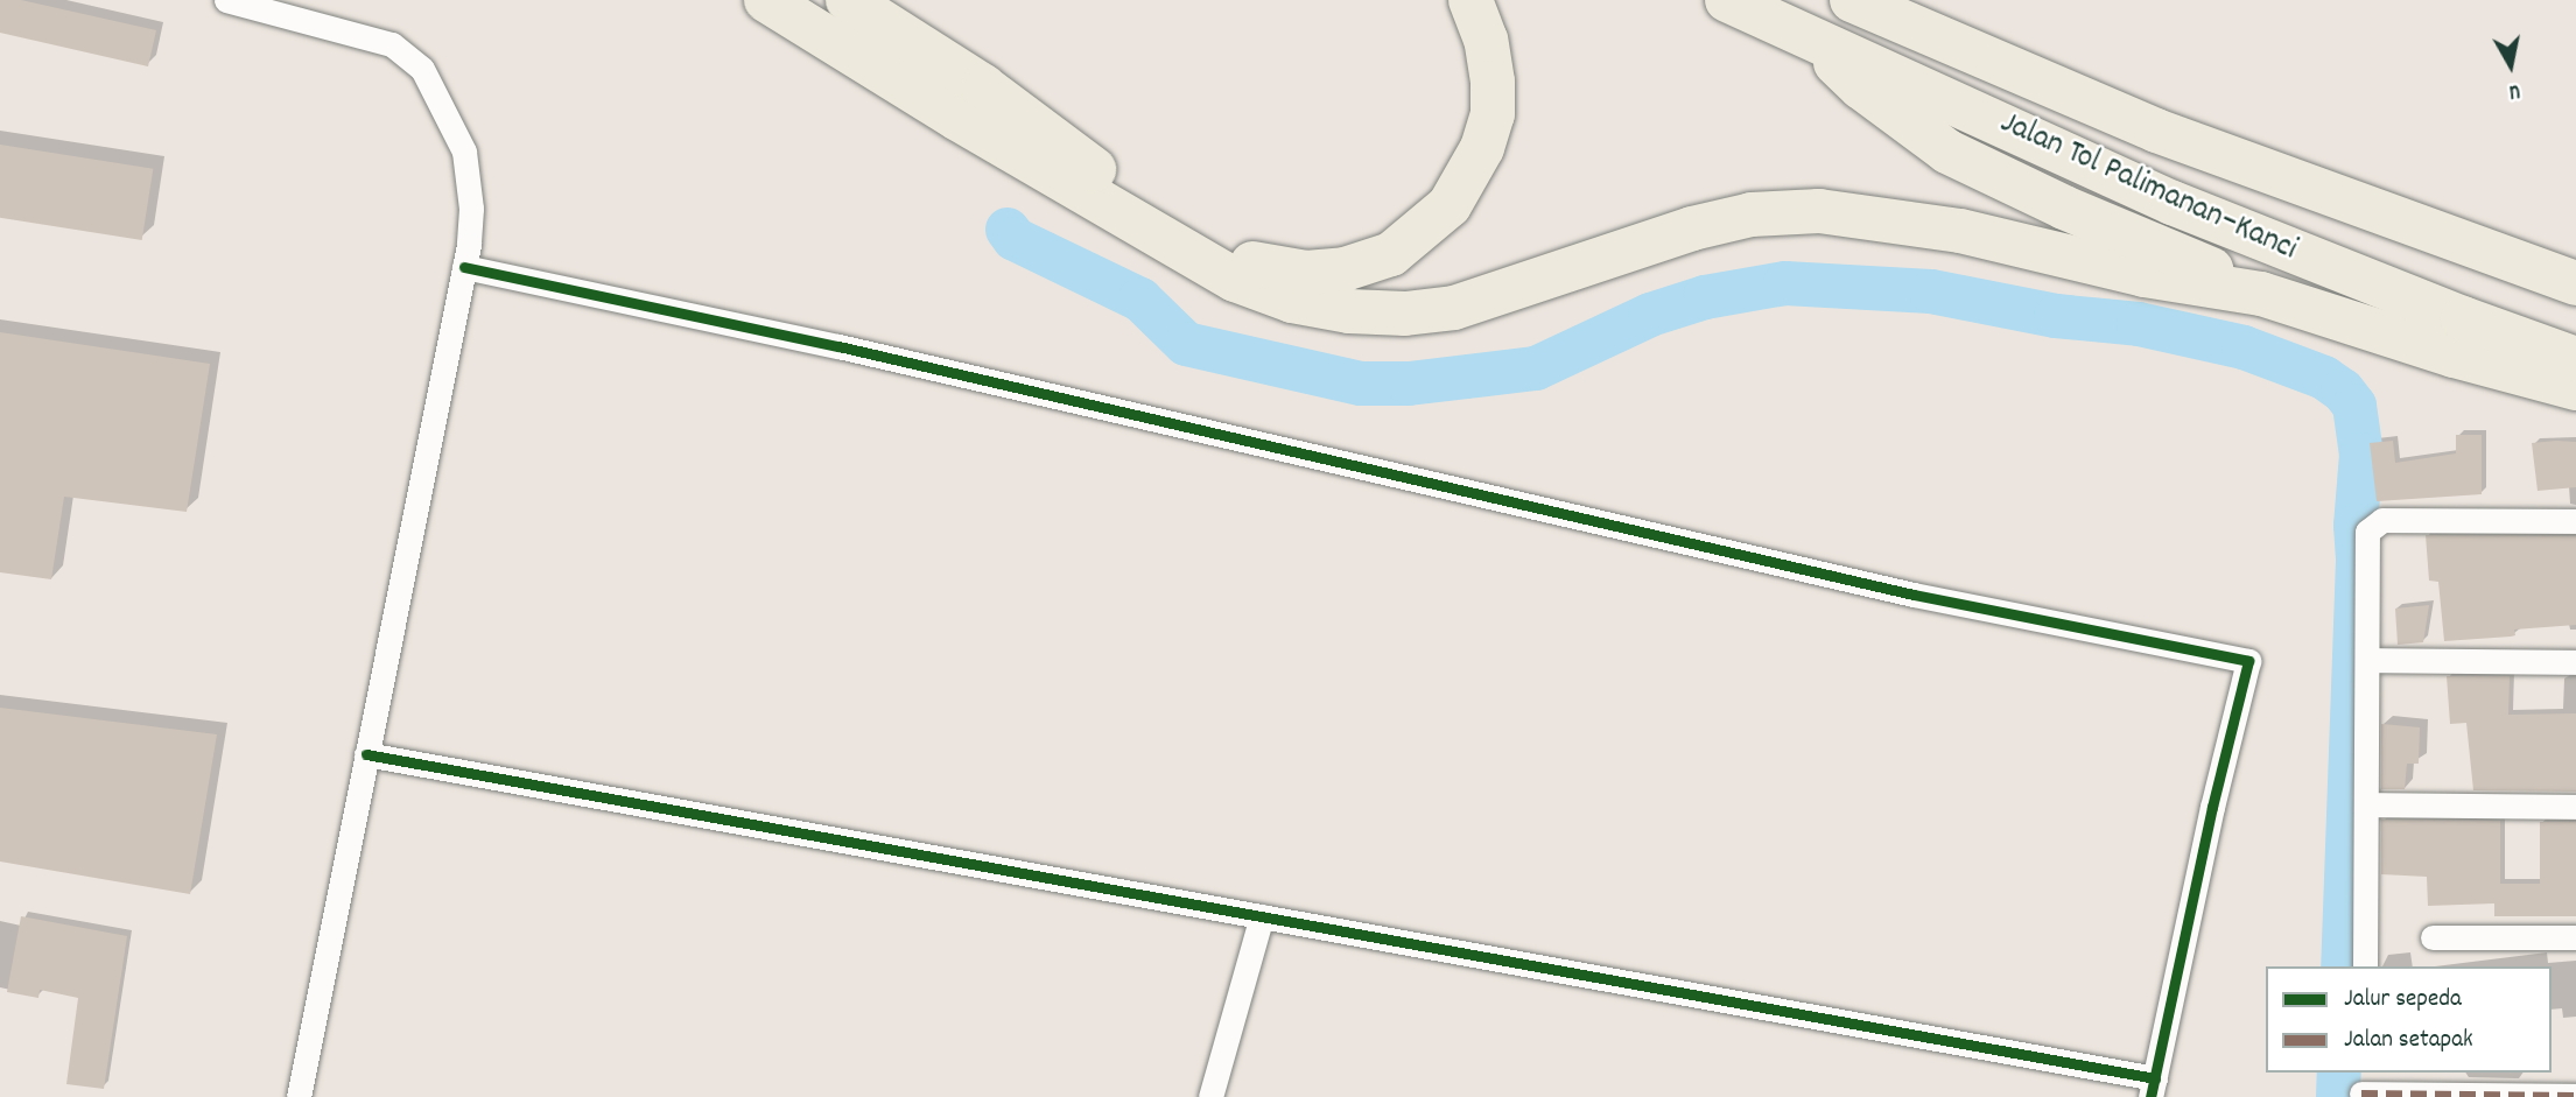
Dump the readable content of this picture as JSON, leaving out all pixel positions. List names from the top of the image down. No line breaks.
{"streets":{"highway":["Jalan Tol Palimanan–Kanci"]},"legend":["Jalur sepeda","Jalan setapak"],"north":"bottom"}
